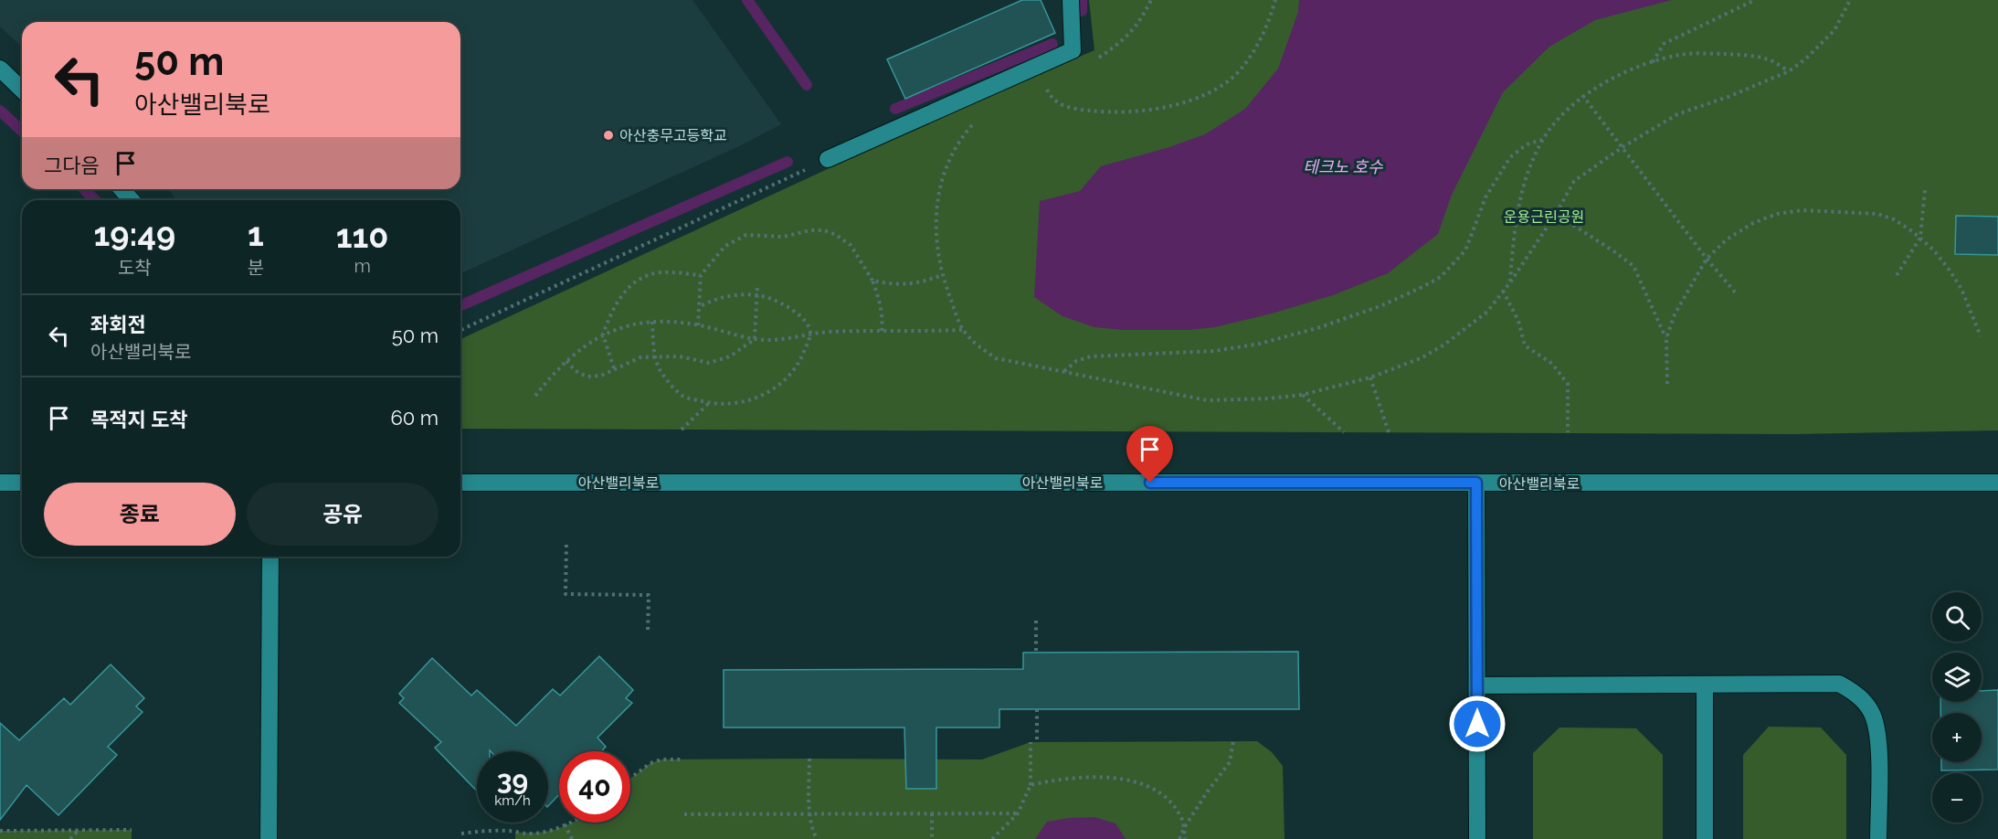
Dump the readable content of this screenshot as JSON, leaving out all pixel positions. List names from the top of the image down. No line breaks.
{"streets":{"street":["아산밸리북로"]},"water":["테크노 호수"],"parks":["운용근린공원"],"places":["아산충무고등학교"],"page":{"turn":["50 m","아산밸리북로"],"then":"그다음","eta":["19:49","도착","1","분","110","m"],"list":[{"name":"좌회전","note":"아산밸리북로","value":"50 m"},{"name":"목적지 도착","value":"60 m"}],"buttons":["종료","공유"],"map_buttons":["+","−"],"speed":"39 km/h","limit":"40"}}
